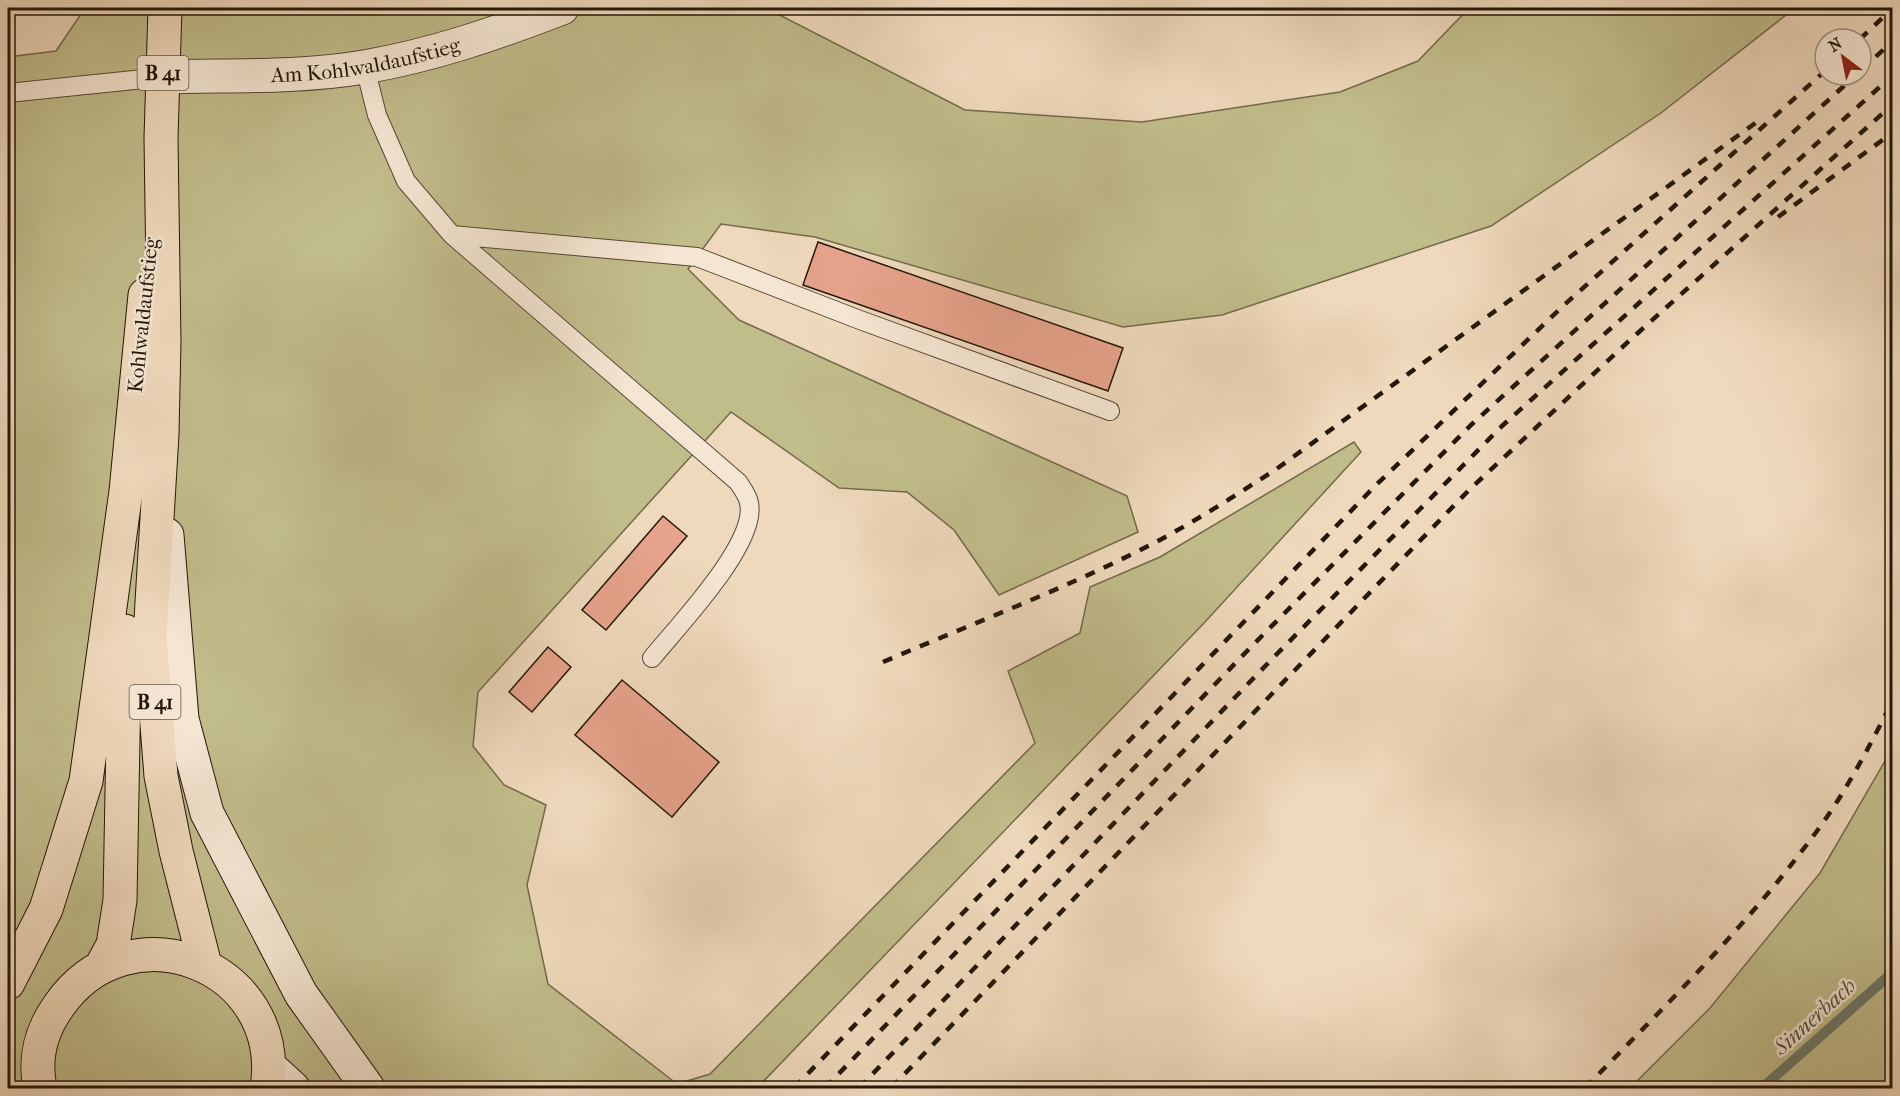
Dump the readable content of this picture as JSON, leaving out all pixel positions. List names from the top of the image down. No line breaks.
{"streets":{"main road":["Am Kohlwaldaufstieg","B 41","Kohlwaldaufstieg"]},"crossings":[["Am Kohlwaldaufstieg","Kohlwaldaufstieg"],["B 41","Kohlwaldaufstieg"]],"water":["Sinnerbach"],"north":"top left"}
